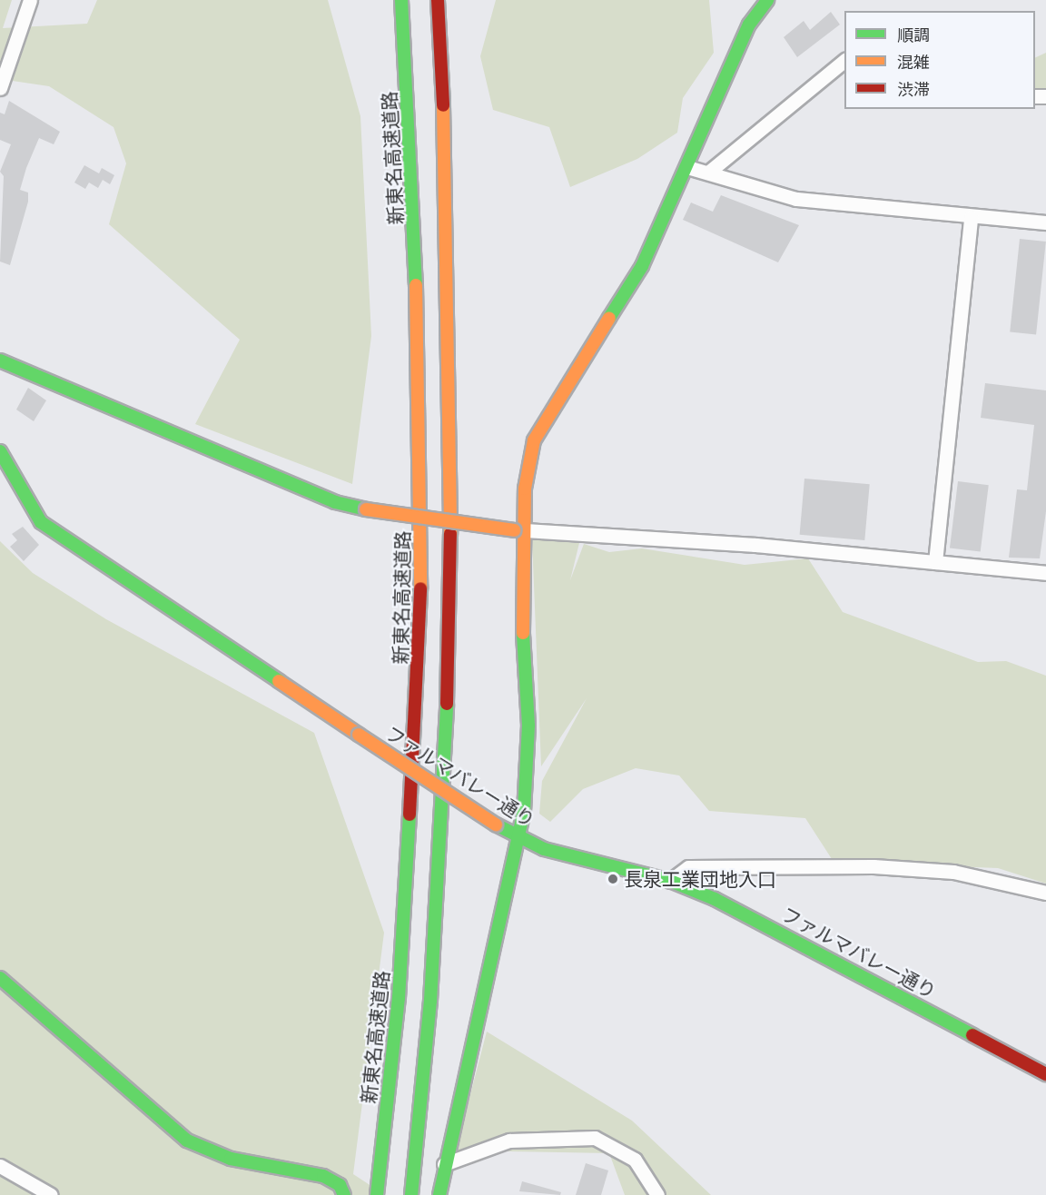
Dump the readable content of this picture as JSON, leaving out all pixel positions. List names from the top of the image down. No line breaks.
{"streets":{"main road":["新東名高速道路","ファルマバレー通り"]},"places":["長泉工業団地入口"],"legend":["順調","混雑","渋滞"]}
